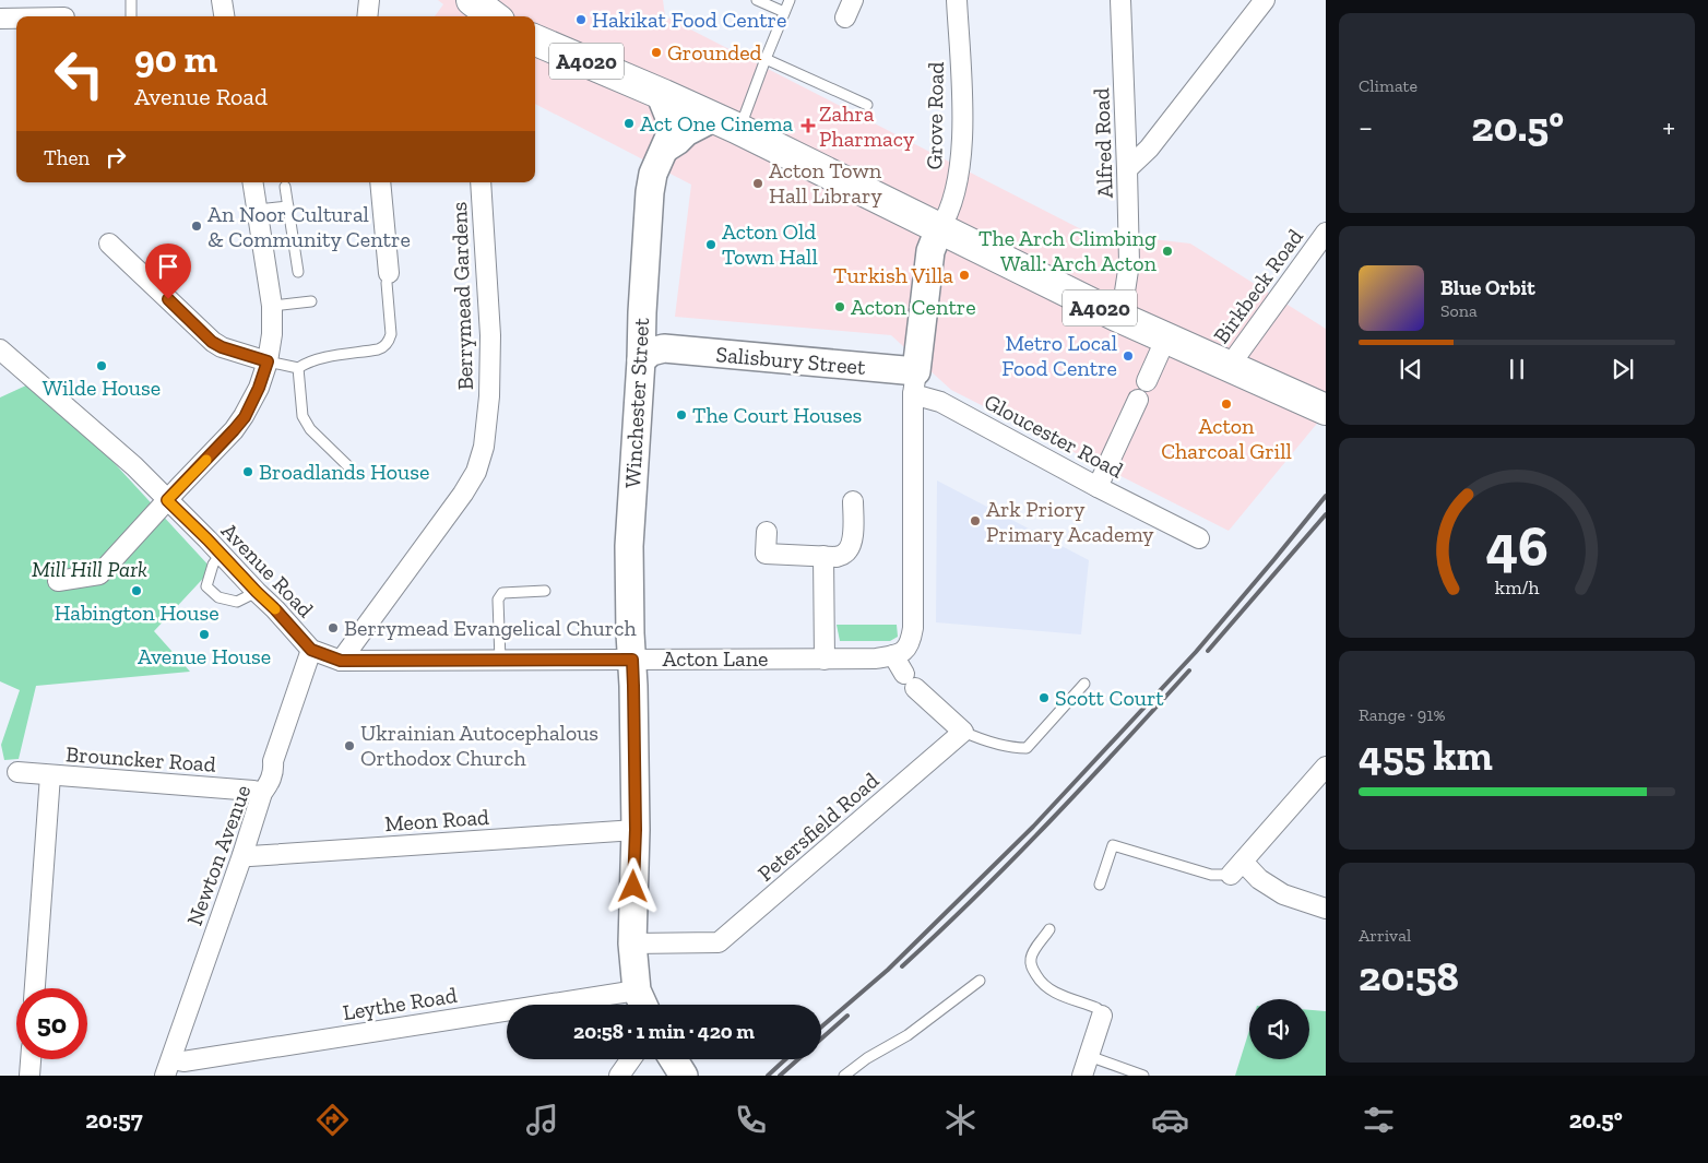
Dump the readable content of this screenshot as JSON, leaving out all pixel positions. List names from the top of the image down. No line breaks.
{"streets":{"main road":["A4020","Salisbury Street","Winchester Street","Acton Lane"],"street":["Grove Road","Alfred Road","Birkbeck Road","Berrymead Gardens","Gloucester Road","Avenue Road","Brouncker Road","Meon Road","Petersfield Road","Newton Avenue","Leythe Road"]},"crossings":[["A4020","Grove Road"],["A4020","Alfred Road"],["A4020","Birkbeck Road"],["A4020","Winchester Street"],["Berrymead Gardens","Avenue Road"],["Salisbury Street","Gloucester Road"],["Winchester Street","Avenue Road"],["Winchester Street","Acton Lane"],["Avenue Road","Acton Lane"],["Avenue Road","Newton Avenue"],["Acton Lane","Meon Road"],["Acton Lane","Petersfield Road"],["Acton Lane","Leythe Road"],["Brouncker Road","Newton Avenue"],["Meon Road","Newton Avenue"],["Newton Avenue","Leythe Road"]],"parks":["Mill Hill Park"],"places":{"other":["Hakikat Food Centre","Grounded","Act One Cinema","Acton Town Hall Library","An Noor Cultural & Community Centre","Acton Old Town Hall","The Arch Climbing Wall: Arch Acton","Turkish Villa","Acton Centre","Metro Local Food Centre","Wilde House","Acton Charcoal Grill","The Court Houses","Broadlands House","Ark Priory Primary Academy","Habington House","Berrymead Evangelical Church","Avenue House","Scott Court","Ukrainian Autocephalous Orthodox Church"],"health":["Zahra Pharmacy"]},"page":{"tile":["Climate",["Range · 91%","455 km"],["Arrival","20:58"]],"turn":["90 m","Avenue Road"],"heat":["−","20.5°","+"],"then":"Then","song":["Blue Orbit","Sona"],"limit":"50","trip":"20:58 · 1 min · 420 m","tabs":["20:57","20.5°"],"gauge":["46","km/h"]}}
